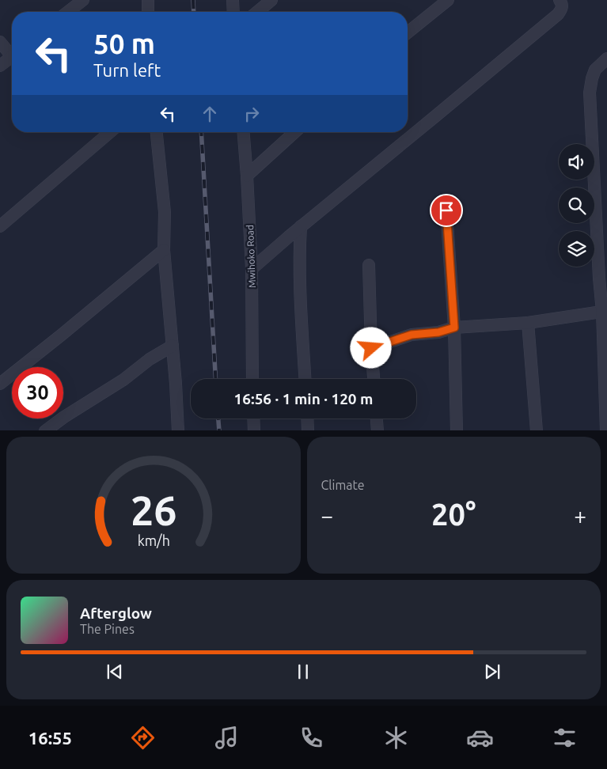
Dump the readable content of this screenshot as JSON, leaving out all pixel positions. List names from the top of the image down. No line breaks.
{"streets":{"street":["Mwihoko Road"]},"page":{"turn":["50 m","Turn left"],"limit":"30","trip":"16:56 · 1 min · 120 m","tile":"Climate","heat":["−","20°","+"],"song":["Afterglow","The Pines"],"tabs":"16:55","gauge":["26","km/h"]}}
